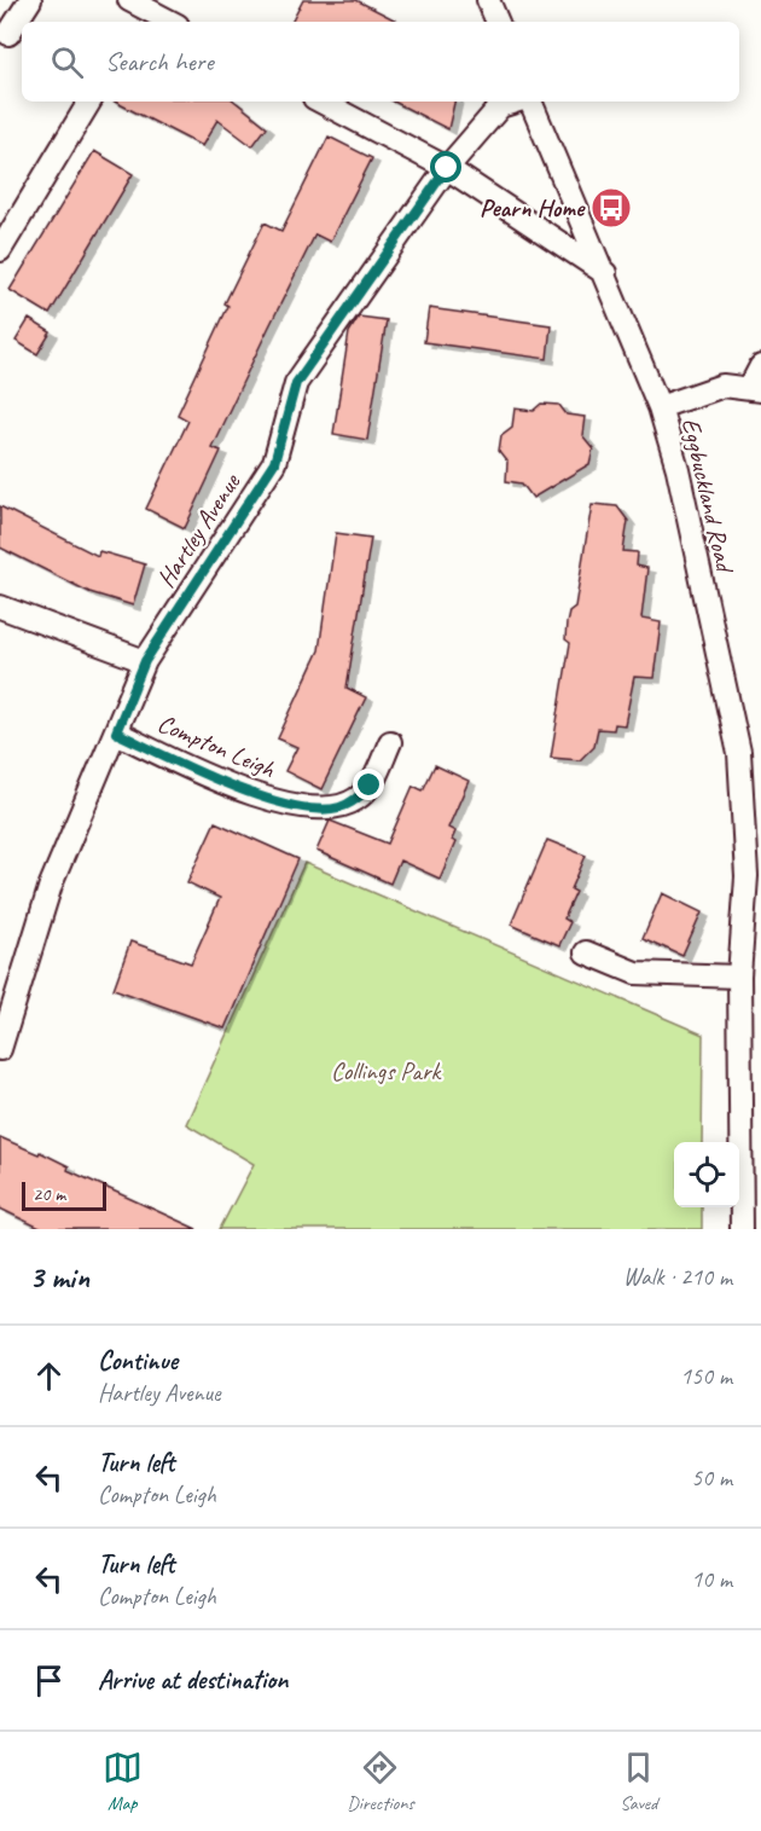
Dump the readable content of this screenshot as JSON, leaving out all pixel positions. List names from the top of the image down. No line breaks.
{"streets":{"street":["Eggbuckland Road","Hartley Avenue","Compton Leigh"]},"crossings":[["Hartley Avenue","Compton Leigh"]],"parks":["Collings Park"],"places":{"bus stop":["Pearn Home"]},"scale_bar":"20 m","page":{"search":"Search here","scale":"20 m","heading":["3 min","Walk · 210 m"],"list":[["Continue","Hartley Avenue","150 m"],["Turn left","Compton Leigh","50 m"],["Turn left","Compton Leigh","10 m"],"Arrive at destination"],"nav":["Map","Directions","Saved"]}}
